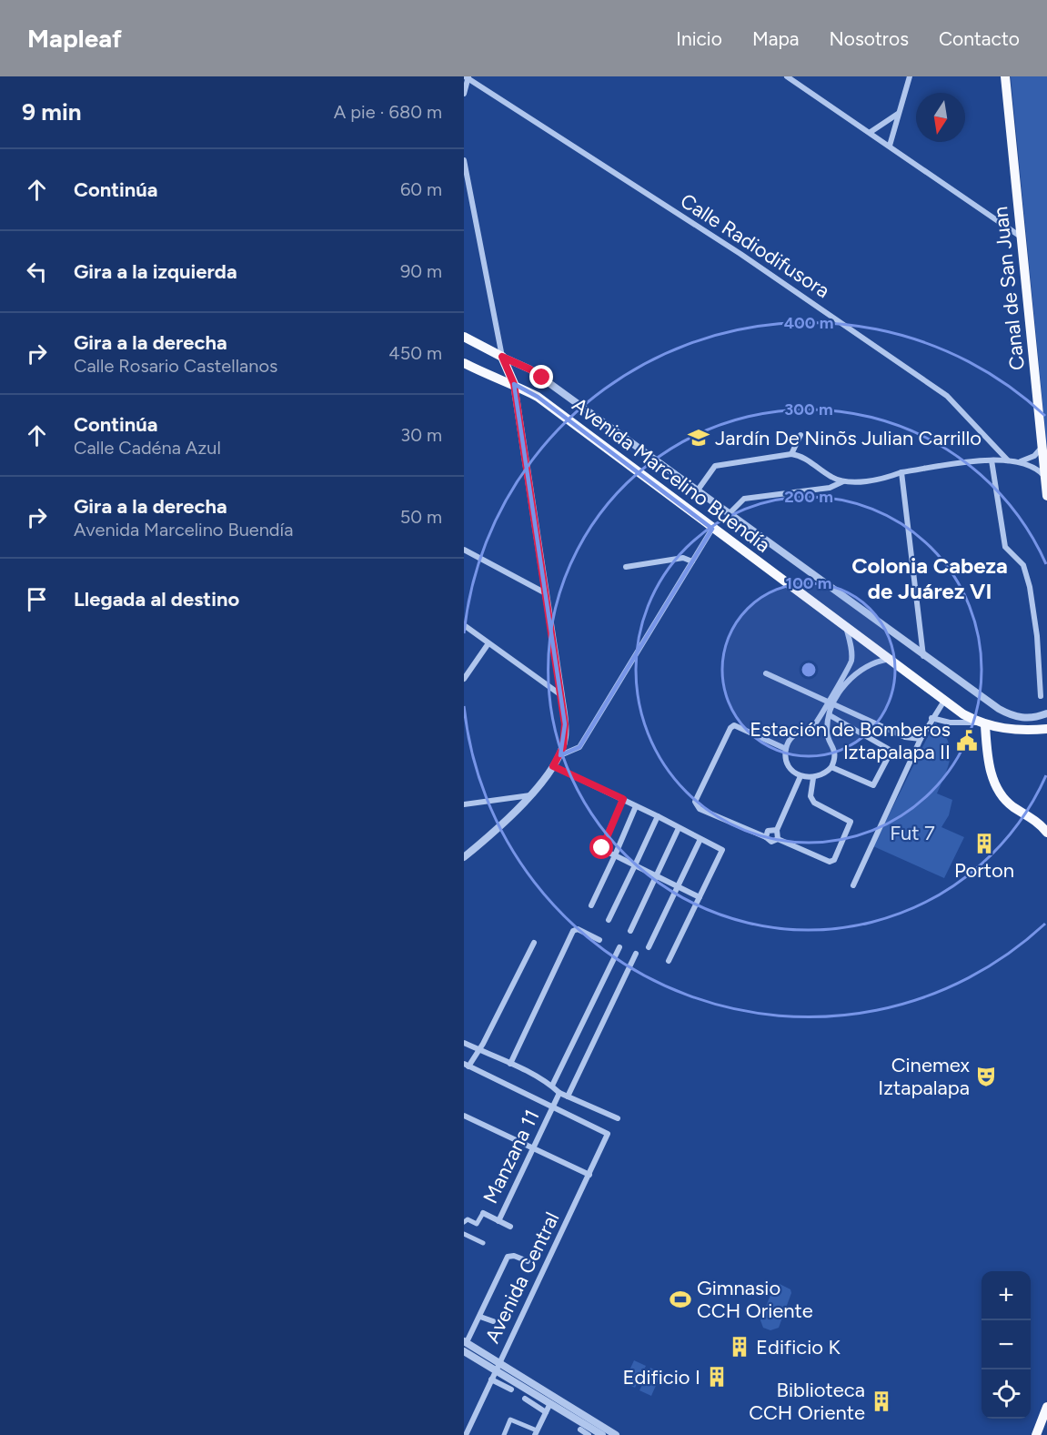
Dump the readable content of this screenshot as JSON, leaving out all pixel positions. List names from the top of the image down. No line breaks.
{"streets":{"main road":["Canal de San Juan","Avenida Marcelino Buendía"],"street":["Calle Radiodifusora","Manzana 11","Avenida Central"]},"crossings":[["Manzana 11","Avenida Central"]],"districts":["Colonia Cabeza de Juárez VI"],"parks":["Fut 7"],"places":{"school or university":["Jardín De Ninõs Julian Carrillo"],"public building":["Estación de Bomberos Iztapalapa II"],"building":["Porton","Edificio K","Edificio I","Biblioteca CCH Oriente"],"theatre":["Cinemex Iztapalapa"],"sports":["Gimnasio CCH Oriente"]},"north":"bottom","page":{"header":"Mapleaf","nav":["Inicio","Mapa","Nosotros","Contacto"],"heading":["9 min","A pie · 680 m"],"list":[["Continúa","60 m"],["Gira a la izquierda","90 m"],["Gira a la derecha","Calle Rosario Castellanos","450 m"],["Continúa","Calle Cadéna Azul","30 m"],["Gira a la derecha","Avenida Marcelino Buendía","50 m"],"Llegada al destino"],"map_buttons":["+","−"]},"rings":["400 m","300 m","200 m","100 m"]}
